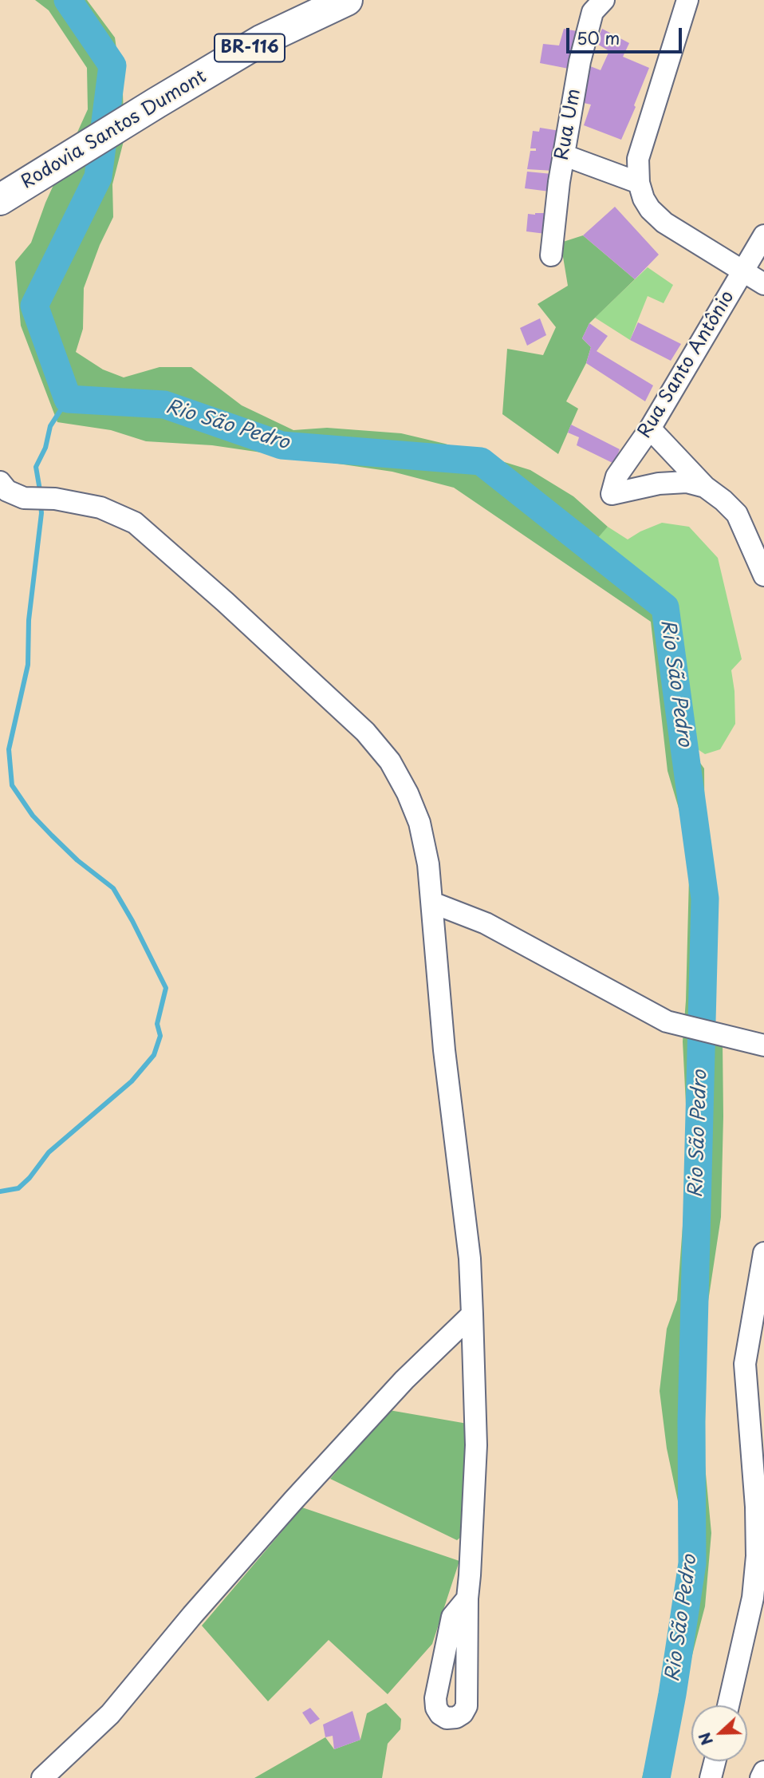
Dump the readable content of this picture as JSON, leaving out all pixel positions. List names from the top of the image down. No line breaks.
{"streets":{"highway":["BR-116","Rodovia Santos Dumont"],"street":["Rua Um","Rua Santo Antônio"]},"water":["Rio São Pedro"],"scale_bar":"50 m","north":"left"}
